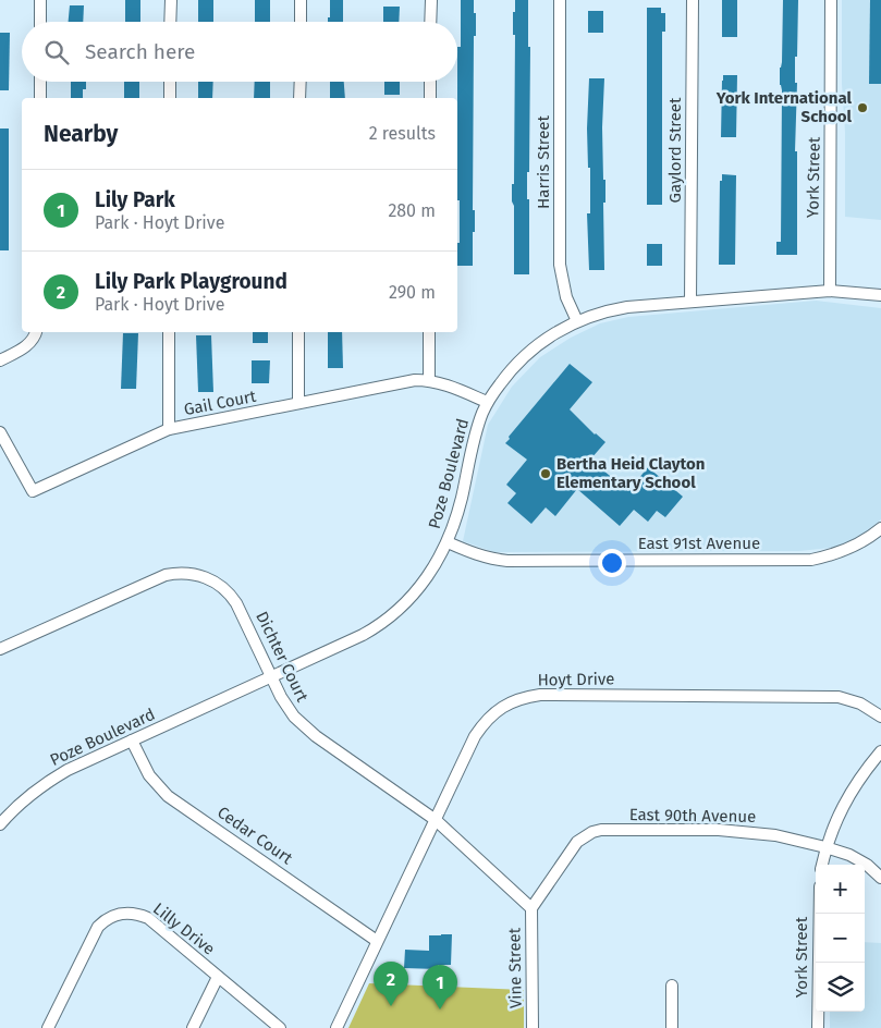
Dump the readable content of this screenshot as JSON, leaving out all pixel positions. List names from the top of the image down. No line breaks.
{"streets":{"street":["Gaylord Street","Harris Street","York Street","Gail Court","Poze Boulevard","East 91st Avenue","Dichter Court","Hoyt Drive","East 90th Avenue","Cedar Court","Lilly Drive","Vine Street"]},"crossings":[["Gaylord Street","Poze Boulevard"],["Harris Street","Poze Boulevard"],["York Street","Poze Boulevard"],["Gail Court","Poze Boulevard"],["Poze Boulevard","East 91st Avenue"],["Poze Boulevard","Dichter Court"],["Poze Boulevard","Cedar Court"],["Dichter Court","Hoyt Drive"],["Dichter Court","East 90th Avenue"],["Dichter Court","Vine Street"],["Hoyt Drive","Cedar Court"],["East 90th Avenue","Vine Street"]],"places":["York International School","Bertha Heid Clayton Elementary School"],"page":{"search":"Search here","heading":["Nearby","2 results"],"list":[{"mark":"1","name":"Lily Park","note":"Park · Hoyt Drive","value":"280 m"},{"mark":"2","name":"Lily Park Playground","note":"Park · Hoyt Drive","value":"290 m"}],"map_buttons":["+","−"],"pins":["2","1"]}}
